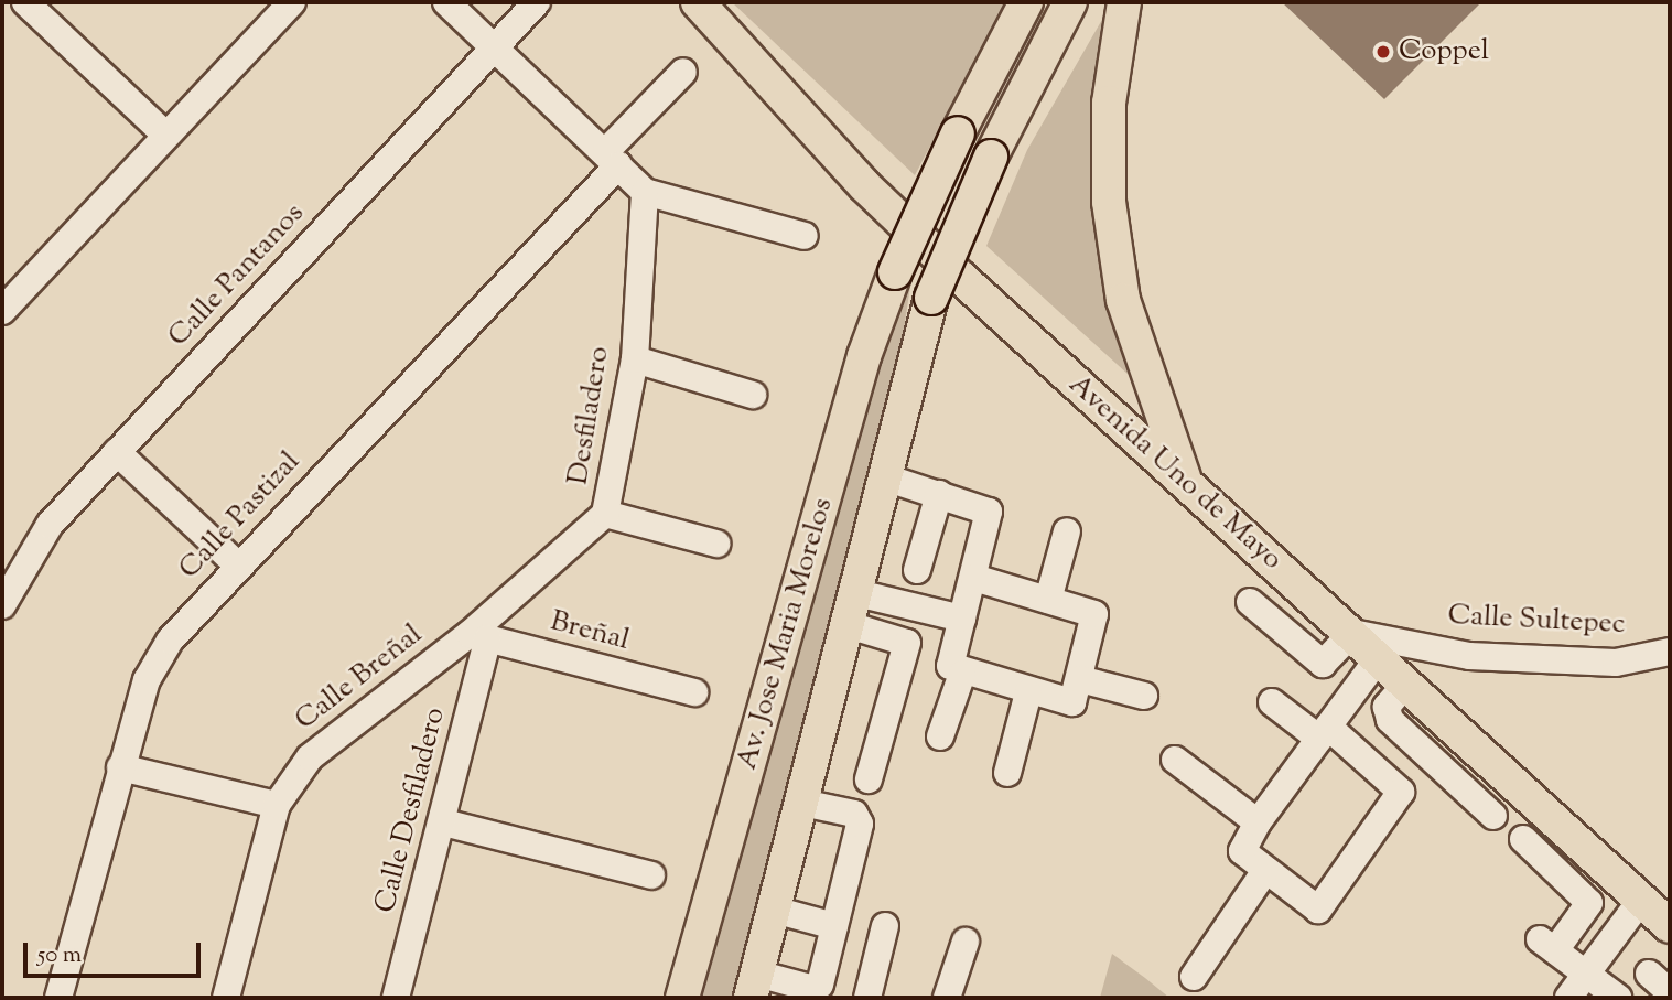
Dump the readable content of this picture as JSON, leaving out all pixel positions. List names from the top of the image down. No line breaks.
{"streets":{"main road":["Avenida Uno de Mayo","Av. Jose Maria Morelos"],"street":["Calle Pantanos","Desfiladero","Calle Pastizal","Calle Sultepec","Breñal","Calle Breñal","Calle Desfiladero"]},"crossings":[["Desfiladero","Breñal"],["Desfiladero","Calle Breñal"],["Desfiladero","Calle Desfiladero"],["Avenida Uno de Mayo","Calle Sultepec"],["Breñal","Calle Breñal"],["Breñal","Calle Desfiladero"],["Calle Breñal","Calle Desfiladero"]],"places":["Coppel"],"scale_bar":"50 m"}
